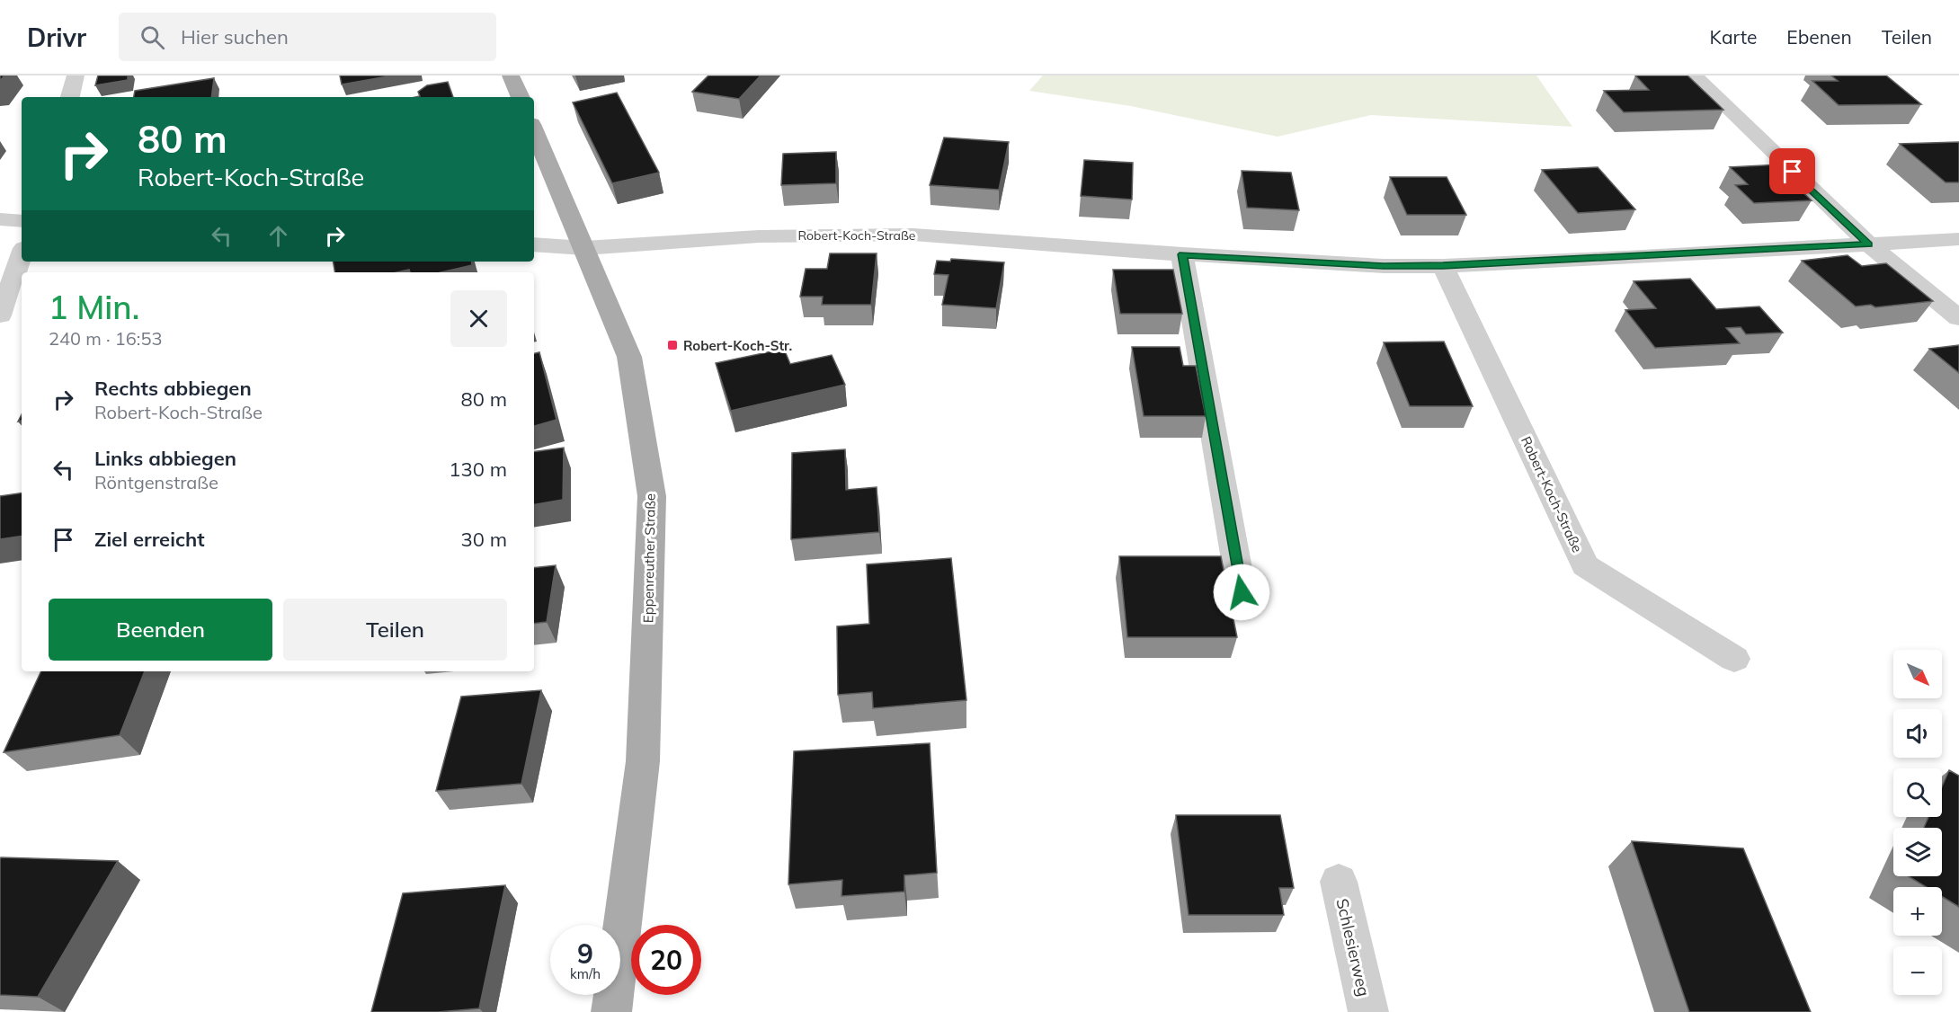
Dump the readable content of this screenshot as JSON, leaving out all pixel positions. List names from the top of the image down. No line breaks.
{"streets":{"main road":["Eppenreuther Straße"],"street":["Robert-Koch-Straße","Schlesierweg"]},"crossings":[["Robert-Koch-Straße","Eppenreuther Straße"]],"places":{"transit":["Robert-Koch-Str."]},"north":"bottom right","page":{"header":"Drivr","search":"Hier suchen","nav":["Karte","Ebenen","Teilen"],"turn":["80 m","Robert-Koch-Straße"],"heading":["1 Min.","240 m · 16:53"],"list":[{"name":"Rechts abbiegen","note":"Robert-Koch-Straße","value":"80 m"},{"name":"Links abbiegen","note":"Röntgenstraße","value":"130 m"},{"name":"Ziel erreicht","value":"30 m"}],"buttons":["Beenden","Teilen"],"map_buttons":["+","−"],"speed":"9 km/h","limit":"20"}}
